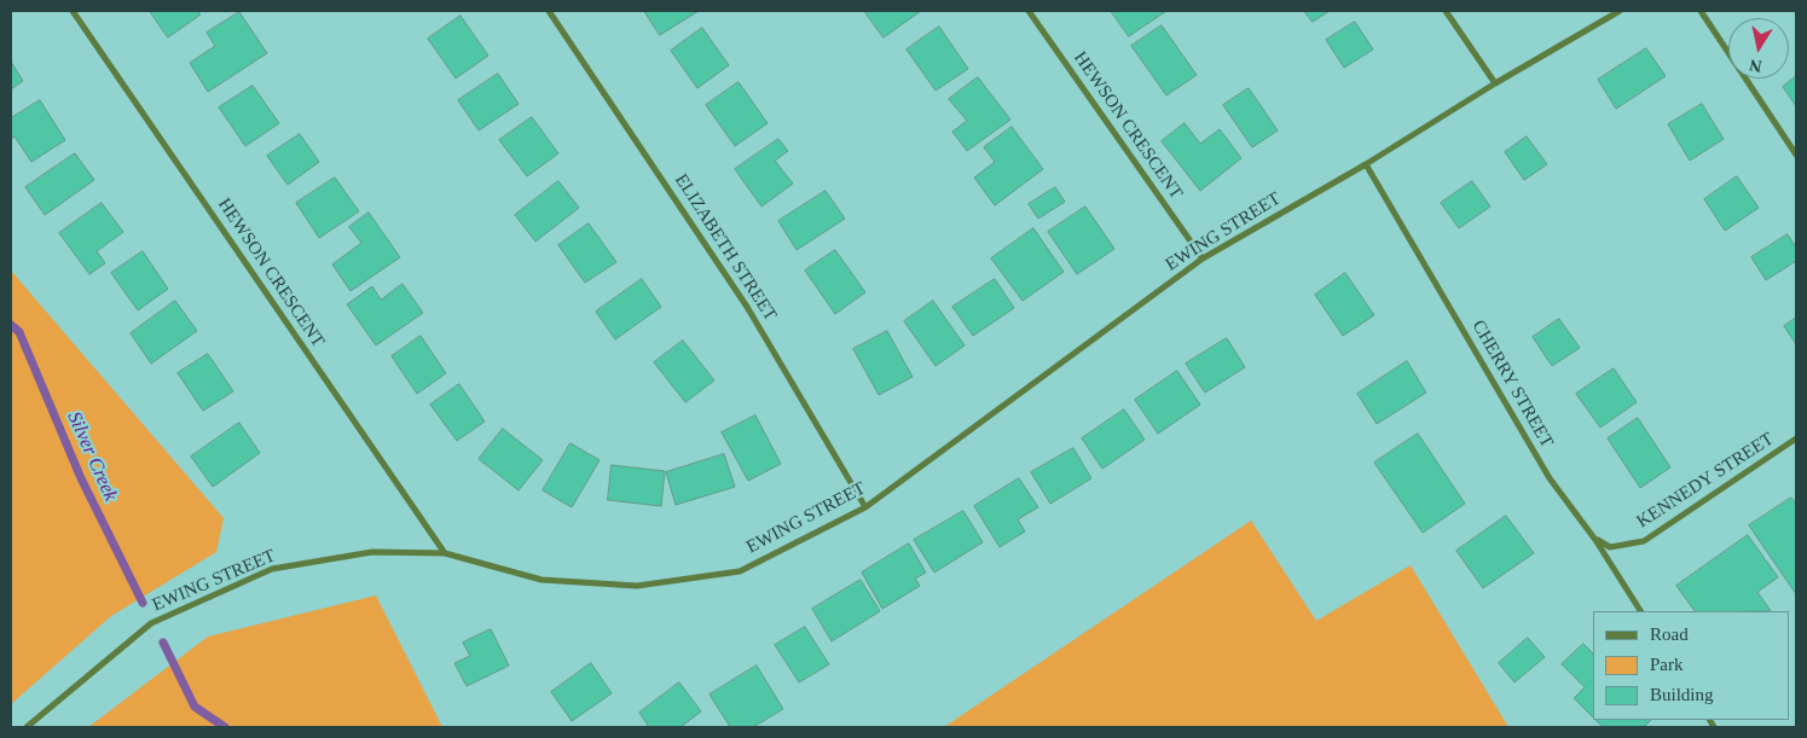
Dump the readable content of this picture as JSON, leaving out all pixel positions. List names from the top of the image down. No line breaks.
{"streets":{"street":["HEWSON CRESCENT","EWING STREET","ELIZABETH STREET","CHERRY STREET","KENNEDY STREET"]},"crossings":[["HEWSON CRESCENT","EWING STREET"],["EWING STREET","ELIZABETH STREET"],["EWING STREET","CHERRY STREET"],["CHERRY STREET","KENNEDY STREET"]],"water":["Silver Creek"],"legend":["Road","Park","Building"],"north":"bottom"}
